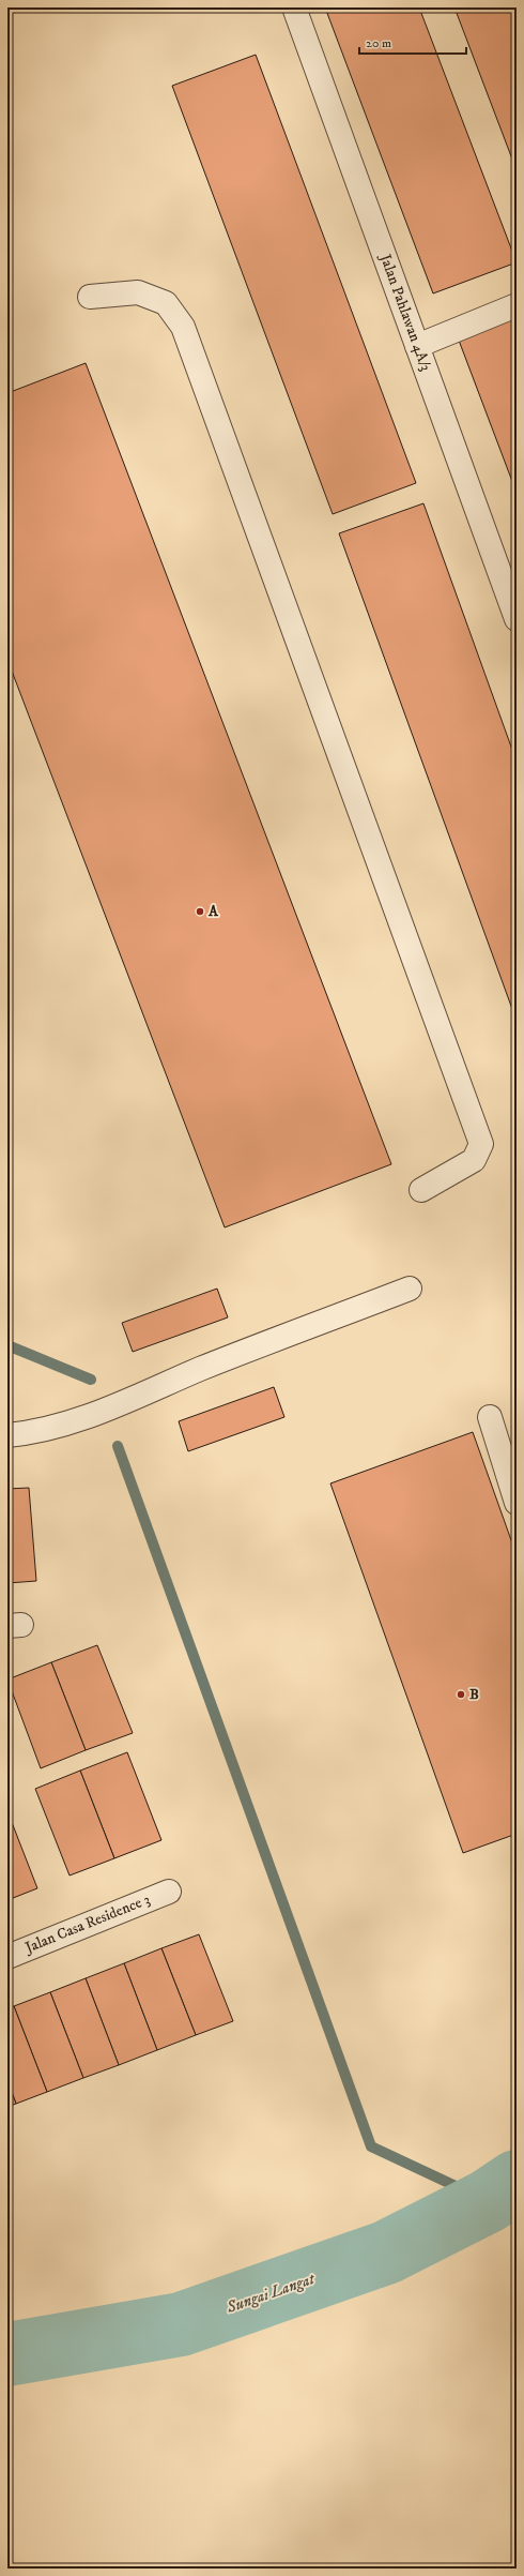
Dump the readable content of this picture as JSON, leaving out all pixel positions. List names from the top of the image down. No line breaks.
{"streets":{"street":["Jalan Pahlawan 4A/3","Jalan Casa Residence 3"]},"water":["Sungai Langat"],"places":["A","B"],"scale_bar":"20 m"}
